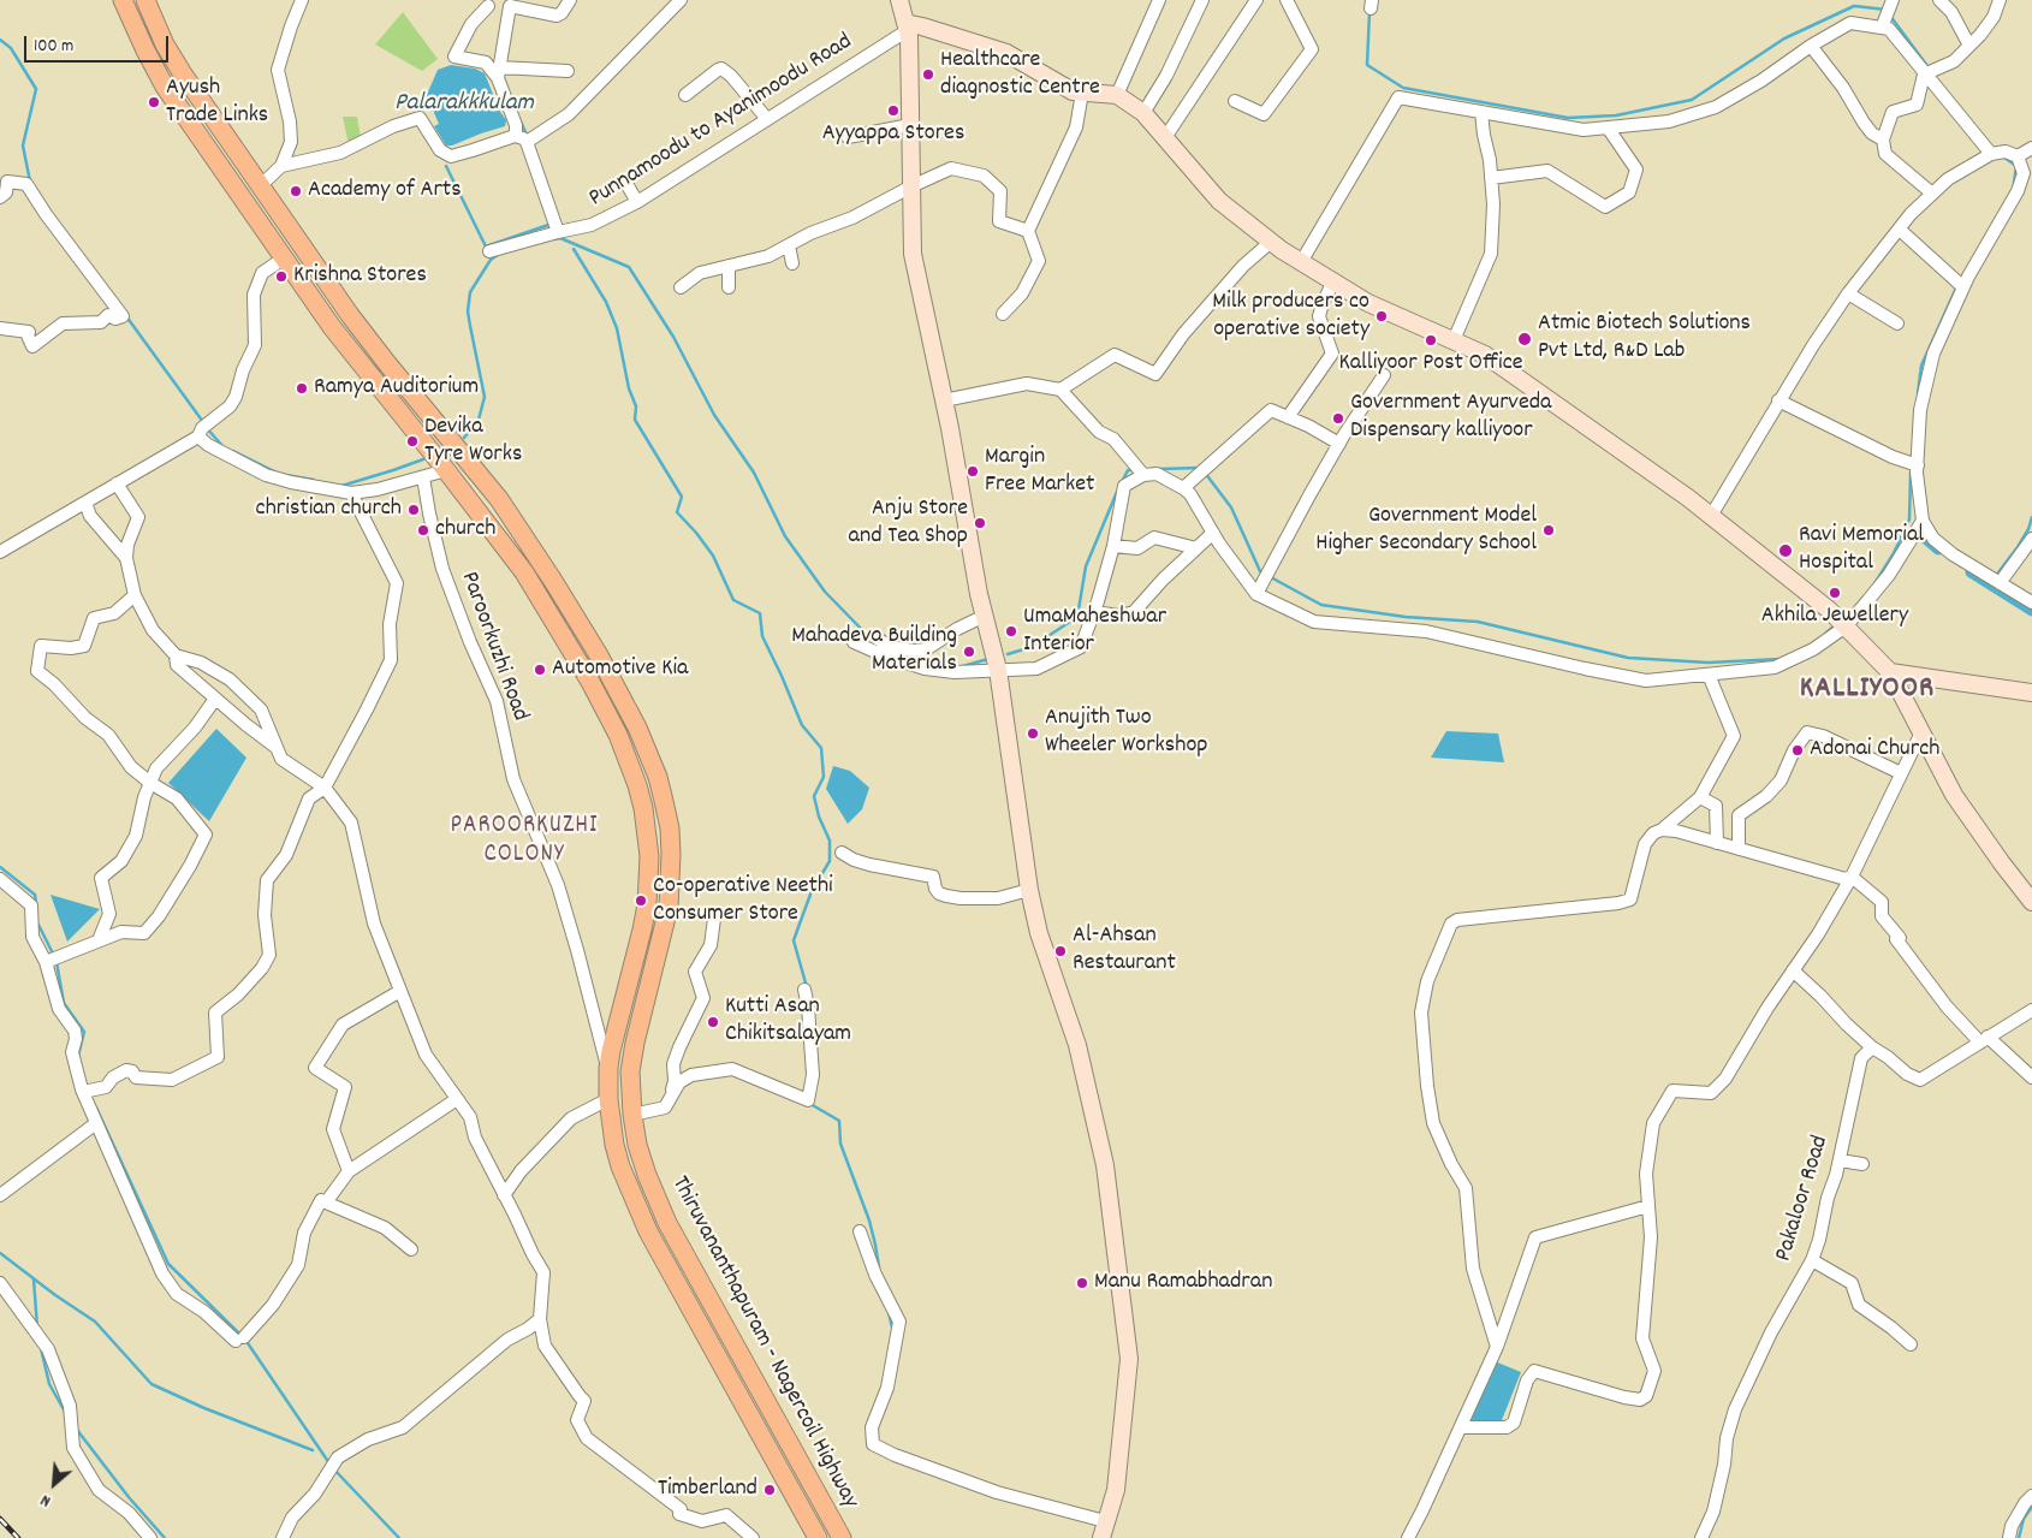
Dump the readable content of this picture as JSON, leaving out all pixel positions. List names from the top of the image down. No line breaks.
{"streets":{"main road":["Thiruvananthapuram - Nagercoil Highway"],"street":["Punnamoodu to Ayanimoodu Road","Paroorkuzhi Road","Pakaloor Road"]},"crossings":[["Paroorkuzhi Road","Thiruvananthapuram - Nagercoil Highway"]],"districts":["KALLIYOOR","PAROORKUZHI COLONY"],"water":["Palarakkkulam"],"places":["Healthcare diagnostic Centre","Ayush Trade Links","Ayyappa Stores","Academy of Arts","Krishna Stores","Milk producers co operative society","Atmic Biotech Solutions Pvt Ltd, R&D Lab","Kalliyoor Post Office","Ramya Auditorium","Government Ayurveda Dispensary kalliyoor","Devika Tyre Works","Margin Free Market","christian church","Anju Store and Tea Shop","church","Government Model Higher Secondary School","Ravi Memorial Hospital","Akhila Jewellery","UmaMaheshwar Interior","Mahadeva Building Materials","Automotive Kia","Anujith Two Wheeler Workshop","Adonai Church","Co-operative Neethi Consumer Store","Al-Ahsan Restaurant","Kutti Asan Chikitsalayam","Manu Ramabhadran","Timberland"],"scale_bar":"100 m","north":"bottom left"}
